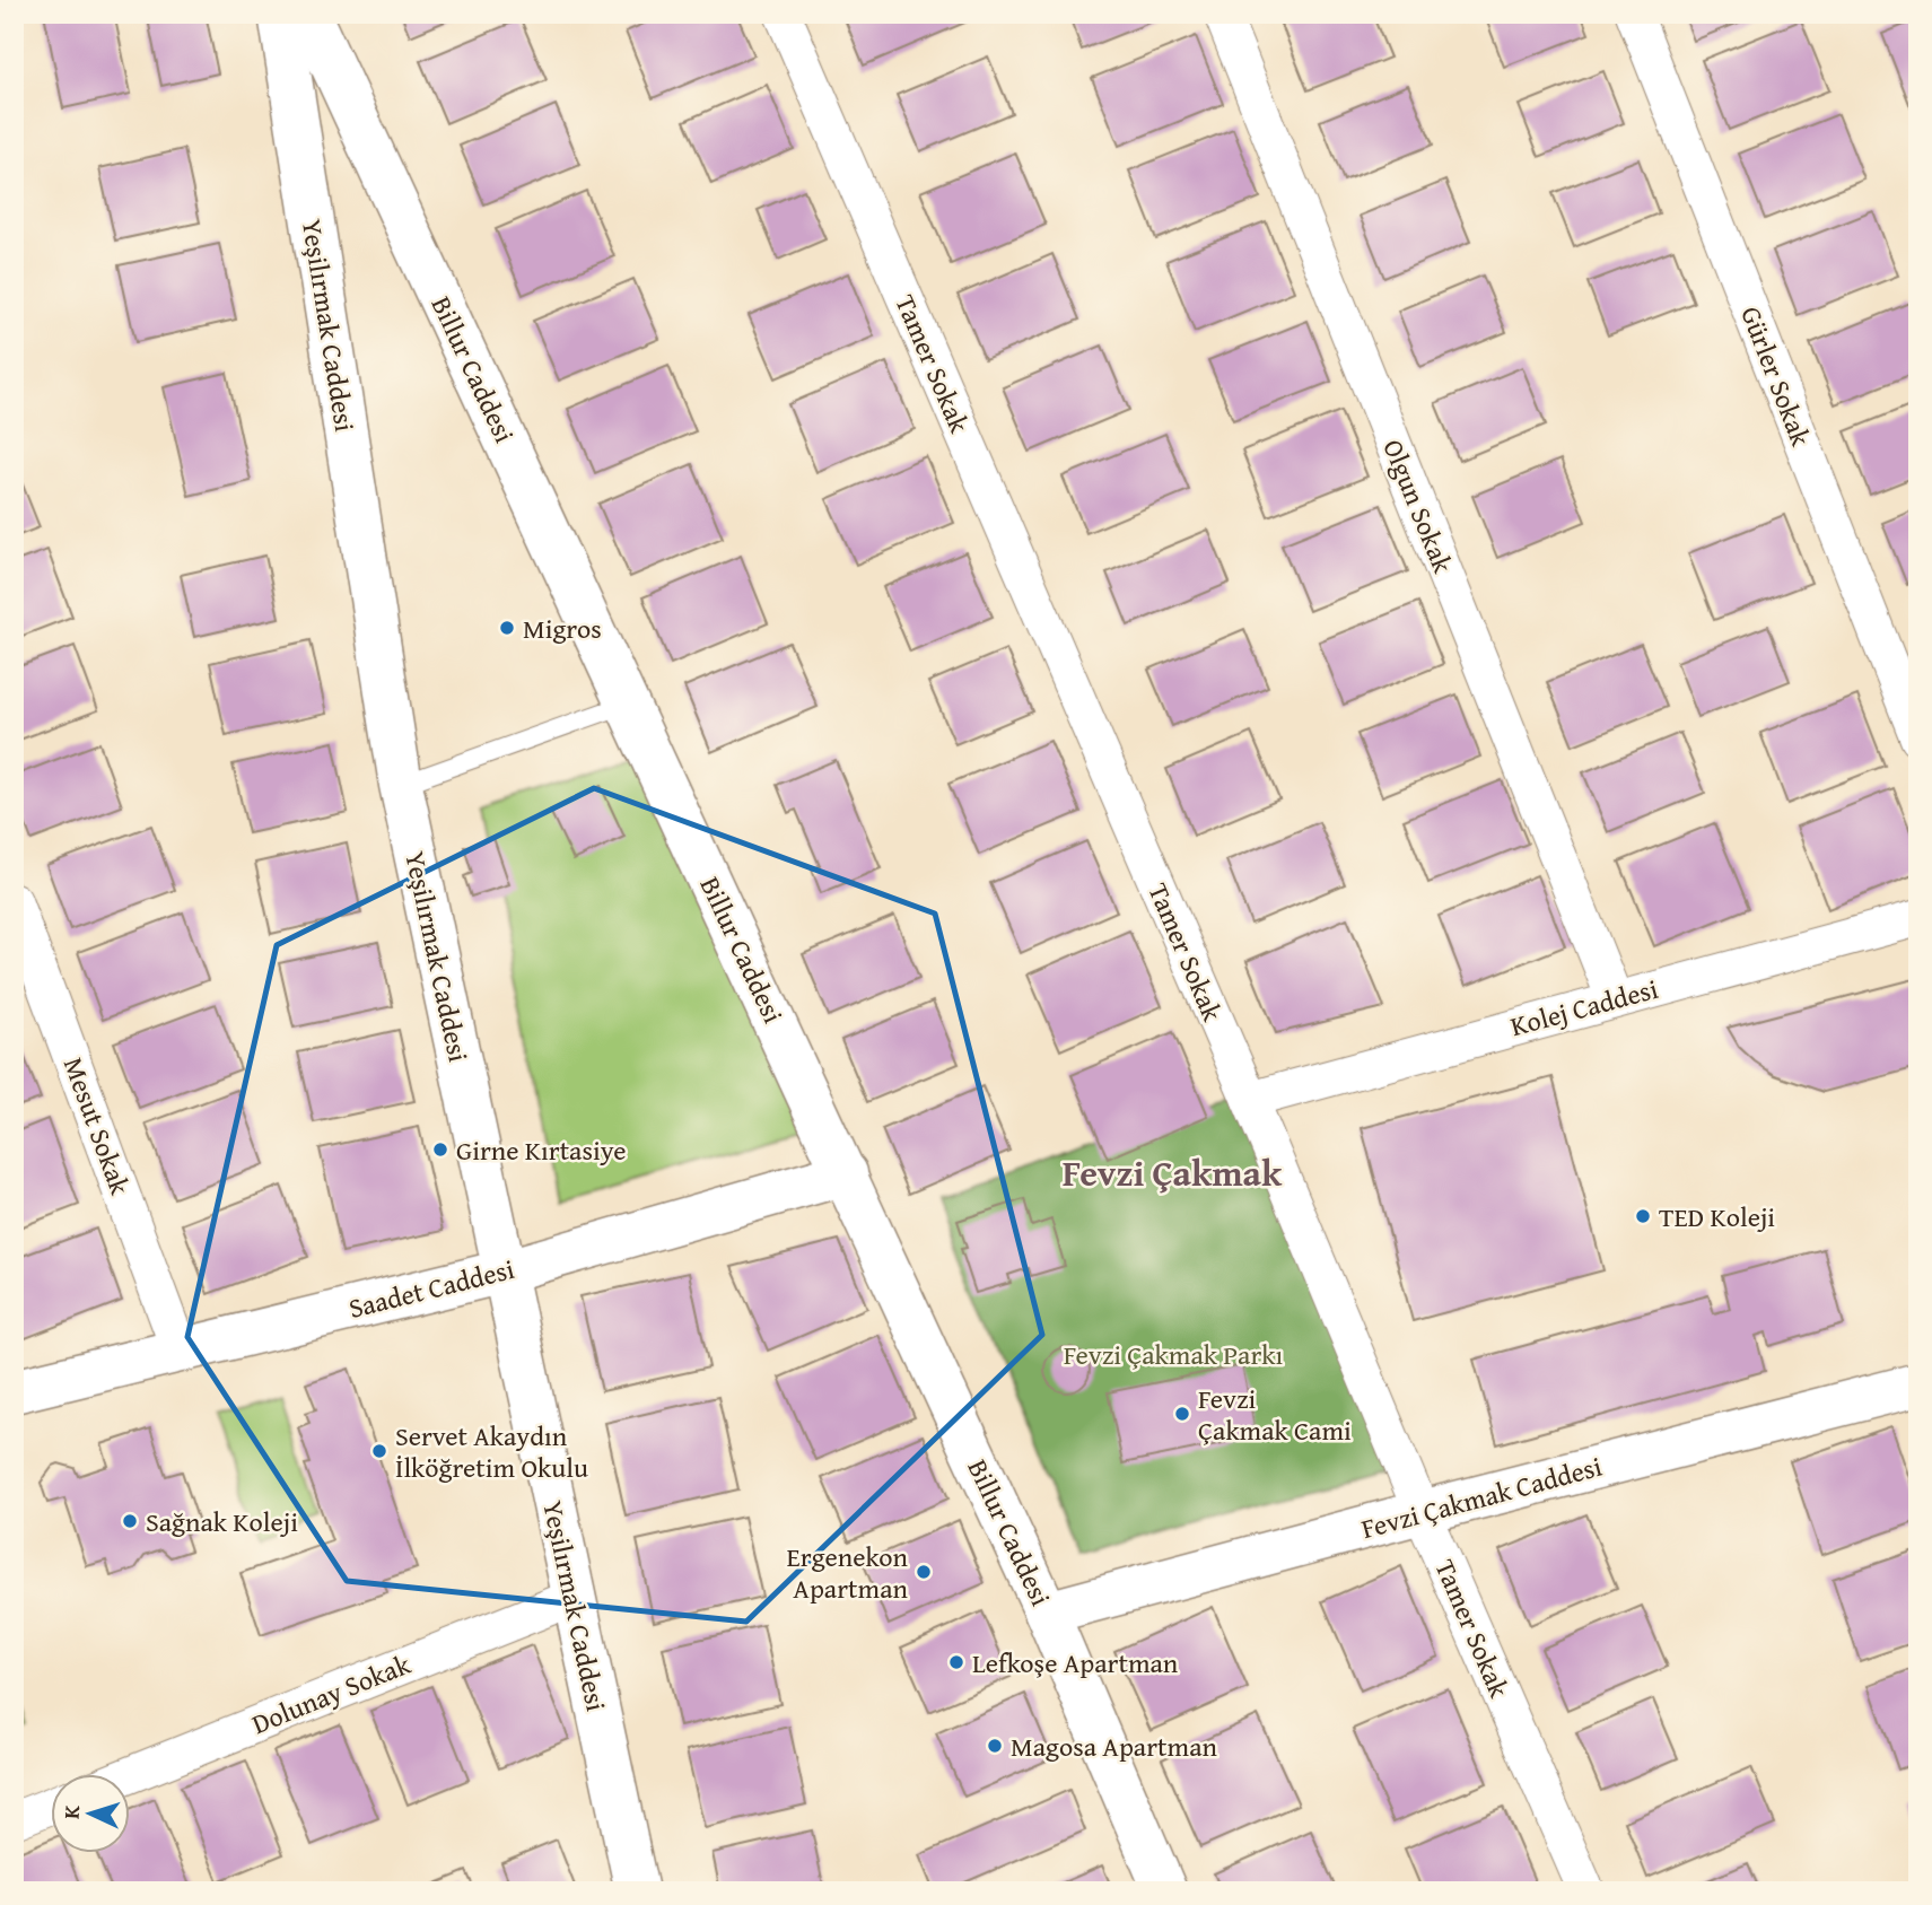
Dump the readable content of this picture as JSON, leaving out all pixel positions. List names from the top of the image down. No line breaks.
{"streets":{"street":["Yeşilırmak Caddesi","Tamer Sokak","Billur Caddesi","Gürler Sokak","Olgun Sokak","Kolej Caddesi","Mesut Sokak","Saadet Caddesi","Fevzi Çakmak Caddesi","Dolunay Sokak"]},"crossings":[["Yeşilırmak Caddesi","Saadet Caddesi"],["Yeşilırmak Caddesi","Dolunay Sokak"],["Tamer Sokak","Kolej Caddesi"],["Tamer Sokak","Fevzi Çakmak Caddesi"],["Billur Caddesi","Saadet Caddesi"],["Billur Caddesi","Fevzi Çakmak Caddesi"],["Olgun Sokak","Kolej Caddesi"],["Mesut Sokak","Saadet Caddesi"]],"districts":["Fevzi Çakmak"],"parks":["Fevzi Çakmak Parkı"],"places":["Migros","Girne Kırtasiye","TED Koleji","Fevzi Çakmak Cami","Servet Akaydın İlköğretim Okulu","Sağnak Koleji","Ergenekon Apartman","Lefkoşe Apartman","Magosa Apartman"],"north":"left"}
